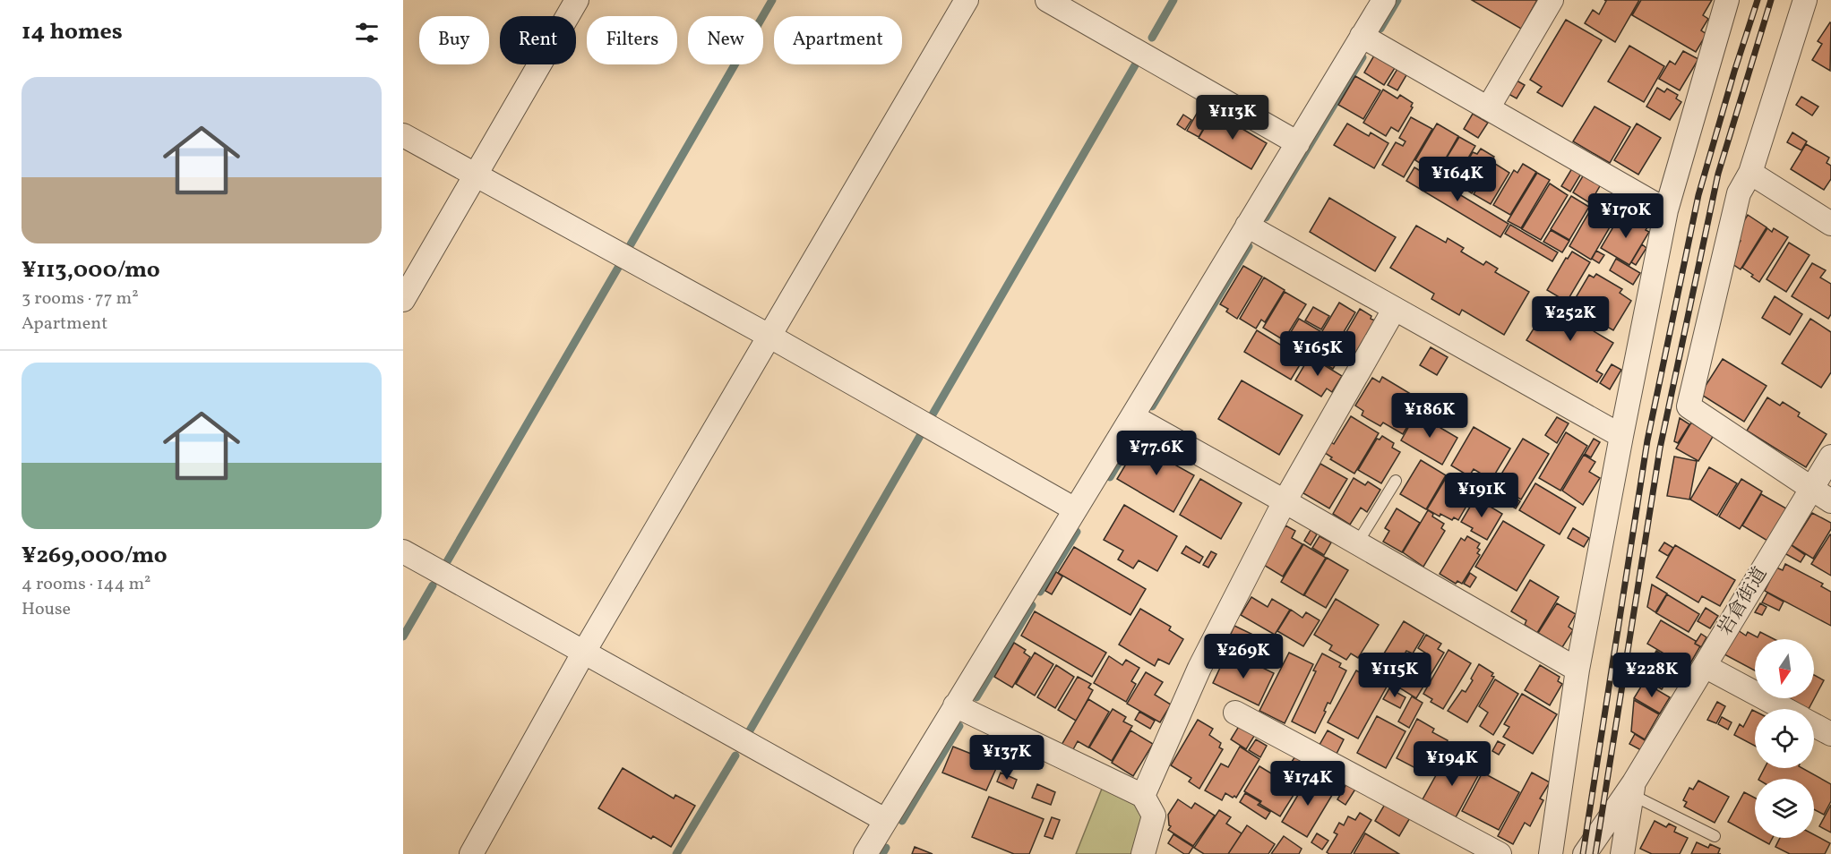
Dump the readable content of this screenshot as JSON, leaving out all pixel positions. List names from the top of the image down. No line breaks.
{"streets":{"street":["岩倉街道"]},"north":"bottom","page":{"heading":"14 homes","chip":["Buy","Rent","Filters","New","Apartment"],"list":[{"name":"¥113,000/mo","note":"3 rooms · 77 m² · Apartment"},{"name":"¥269,000/mo","note":"4 rooms · 144 m² · House"}],"price":["¥113K","¥164K","¥170K","¥252K","¥165K","¥186K","¥77.6K","¥191K","¥269K","¥115K","¥228K","¥137K","¥194K","¥174K"]}}
